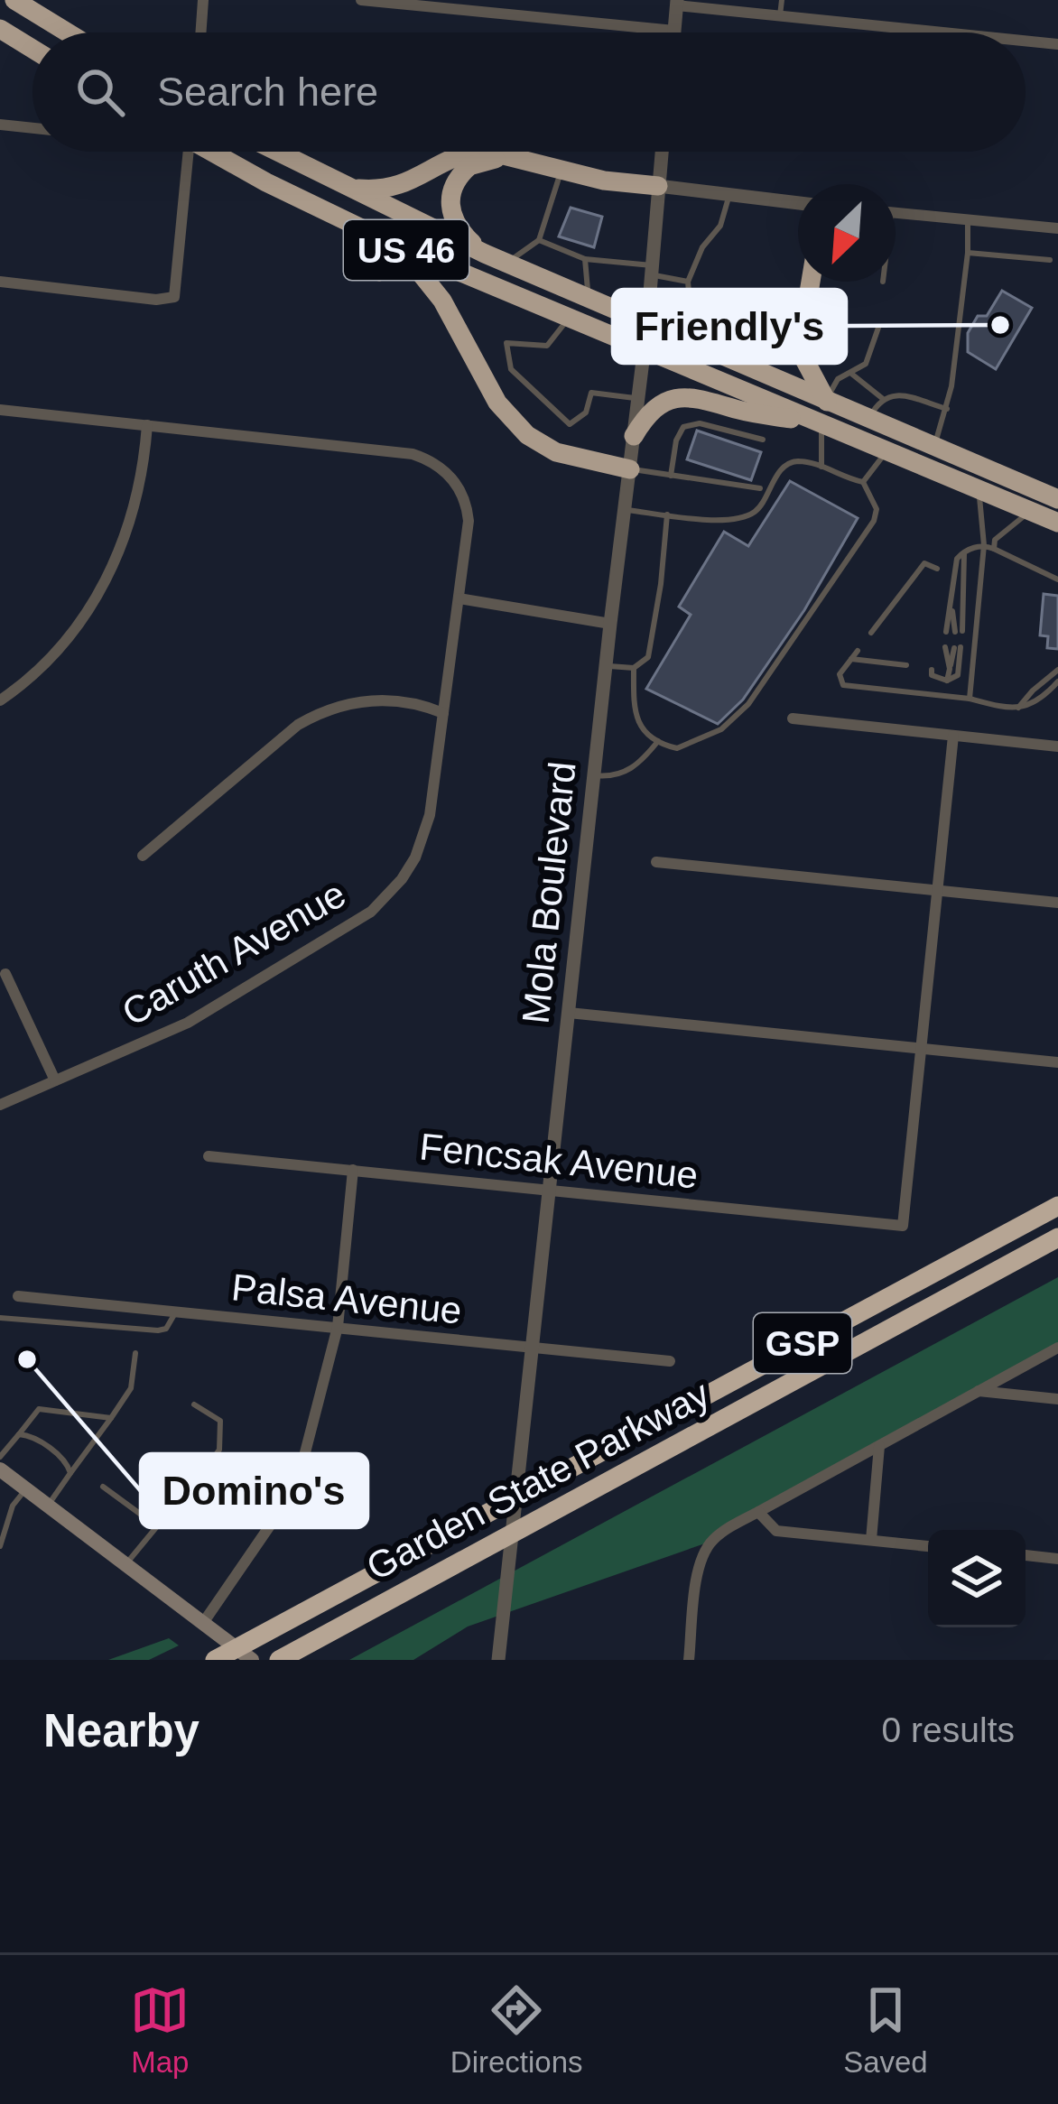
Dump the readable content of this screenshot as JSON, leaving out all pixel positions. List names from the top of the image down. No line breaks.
{"streets":{"highway":["US 46","GSP","Garden State Parkway"],"street":["Mola Boulevard","Caruth Avenue","Fencsak Avenue","Palsa Avenue"]},"crossings":[["US 46","Mola Boulevard"],["Mola Boulevard","Fencsak Avenue"],["Mola Boulevard","Palsa Avenue"]],"places":["Friendly's","Domino's"],"north":"bottom left","page":{"search":"Search here","heading":["Nearby","0 results"],"nav":["Map","Directions","Saved"]}}
